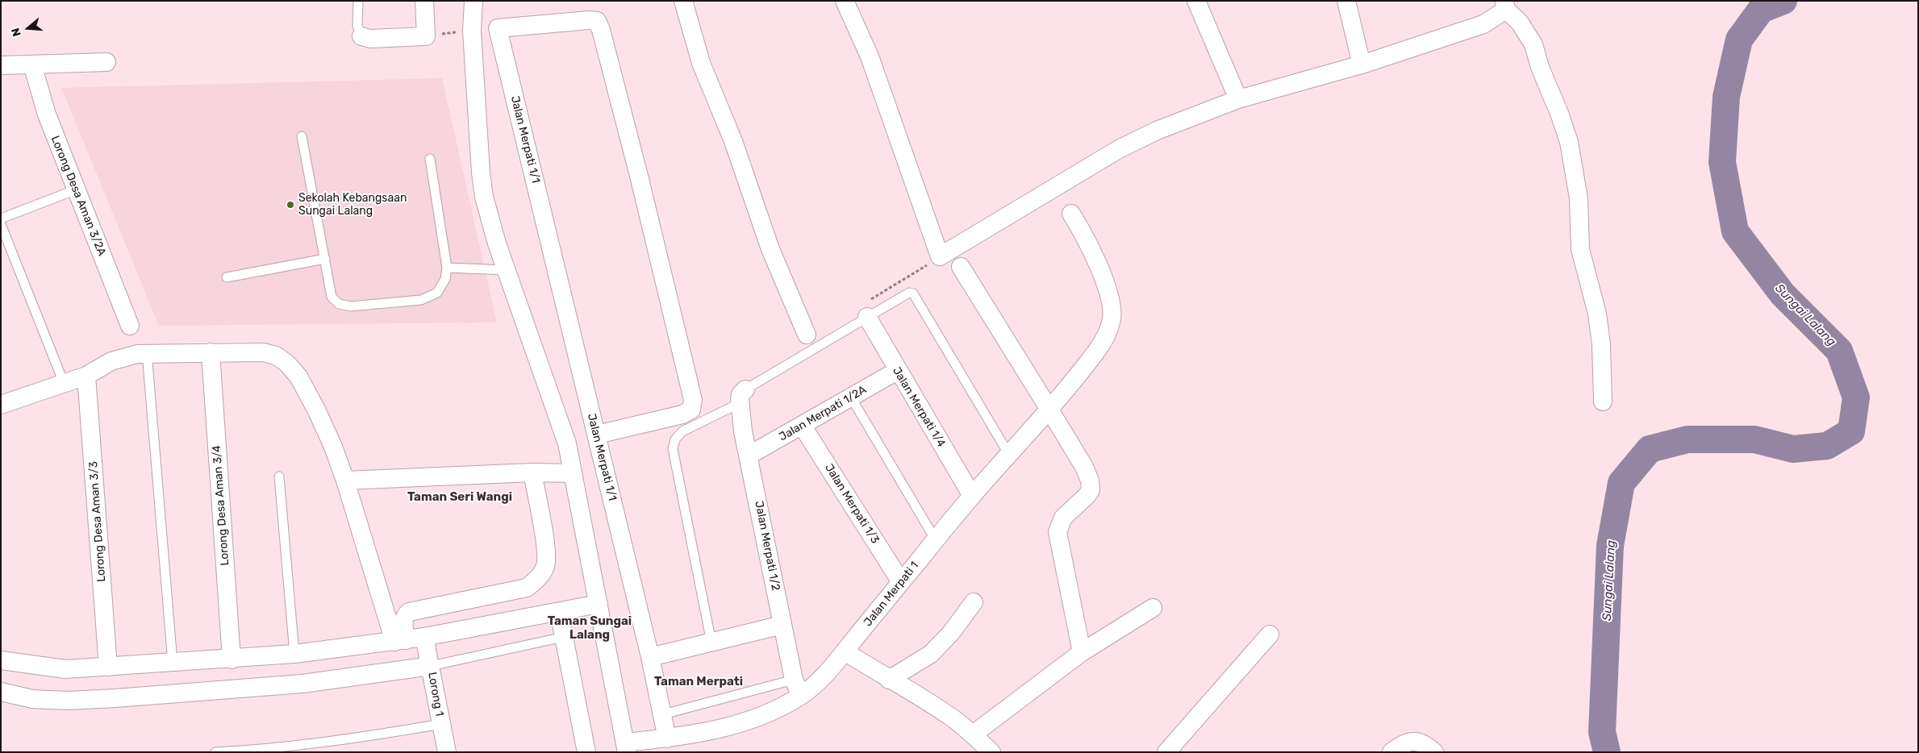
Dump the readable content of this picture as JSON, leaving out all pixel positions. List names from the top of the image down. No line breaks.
{"streets":{"street":["Jalan Merpati 1/1","Lorong Desa Aman 3/2A","Jalan Merpati 1/4","Jalan Merpati 1/2A","Jalan Merpati 1/3","Lorong Desa Aman 3/4","Lorong Desa Aman 3/3","Jalan Merpati 1/2","Jalan Merpati 1","Lorong 1"]},"crossings":[["Jalan Merpati 1/1","Jalan Merpati 1"],["Jalan Merpati 1/4","Jalan Merpati 1/2A"],["Jalan Merpati 1/4","Jalan Merpati 1"],["Jalan Merpati 1/2A","Jalan Merpati 1/3"],["Jalan Merpati 1/2A","Jalan Merpati 1/2"],["Jalan Merpati 1/3","Jalan Merpati 1"],["Jalan Merpati 1/2","Jalan Merpati 1"]],"districts":["Taman Seri Wangi","Taman Sungai Lalang","Taman Merpati"],"water":["Sungai Lalang"],"places":["Sekolah Kebangsaan Sungai Lalang"],"north":"left"}
